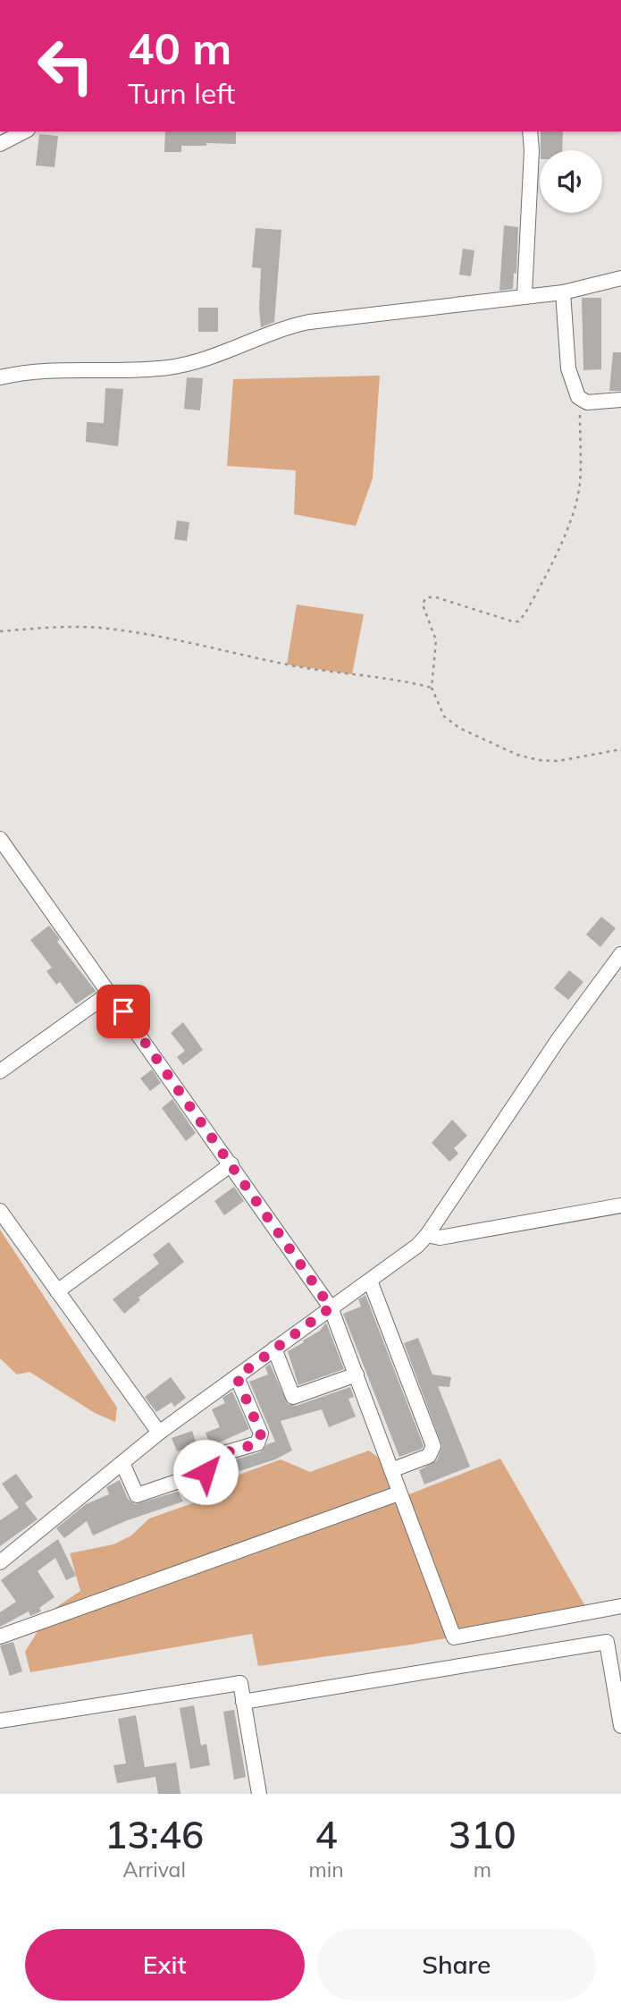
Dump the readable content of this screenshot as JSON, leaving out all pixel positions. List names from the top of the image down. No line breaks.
{"page":{"turn":["40 m","Turn left"],"eta":["13:46","Arrival","4","min","310","m"],"buttons":["Exit","Share"]}}
